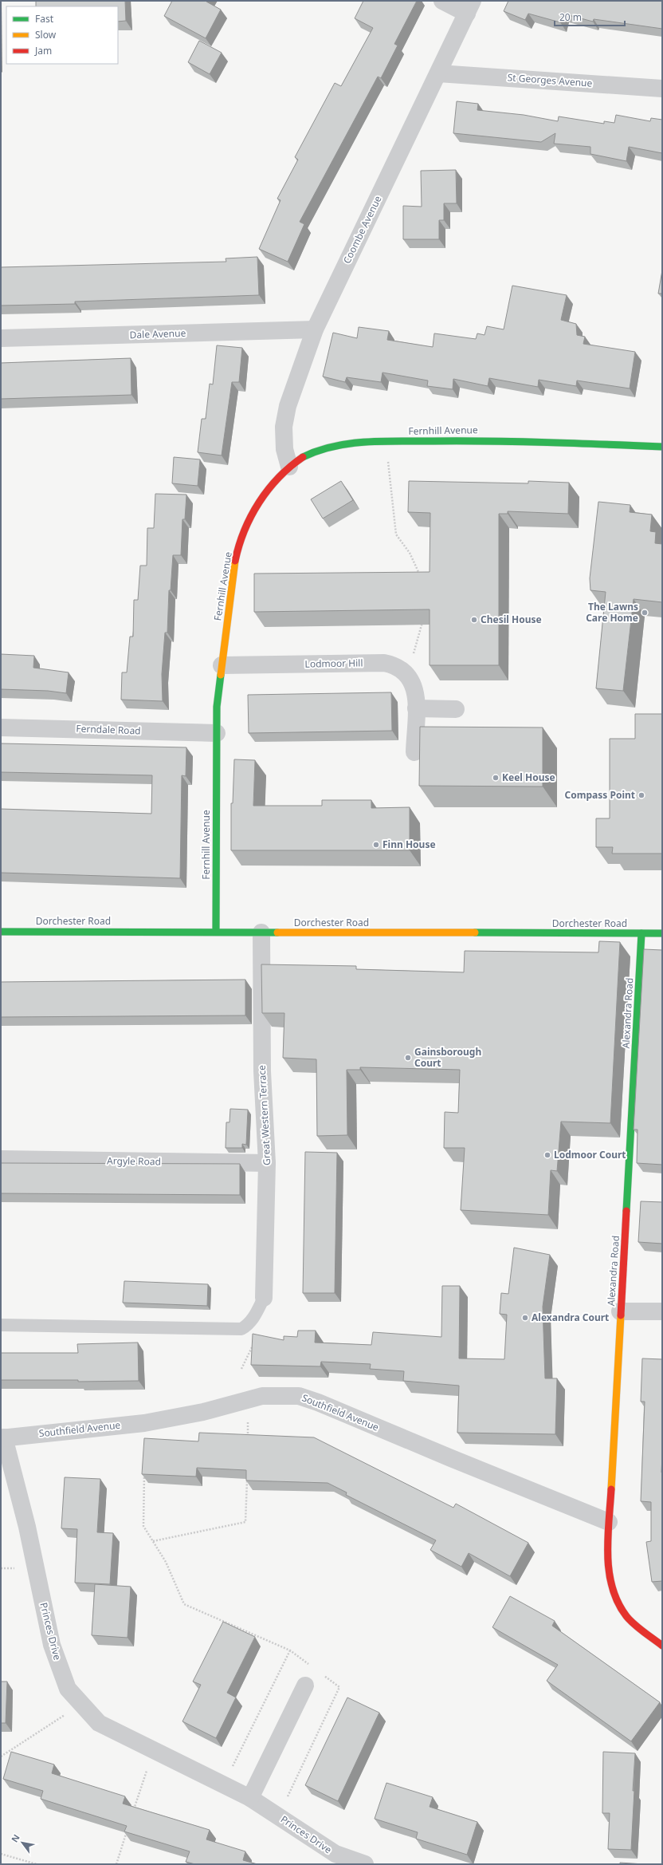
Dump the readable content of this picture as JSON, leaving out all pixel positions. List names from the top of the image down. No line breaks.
{"streets":{"street":["St Georges Avenue","Coombe Avenue","Dale Avenue","Fernhill Avenue","Lodmoor Hill","Ferndale Road","Dorchester Road","Alexandra Road","Great Western Terrace","Argyle Road","Southfield Avenue","Princes Drive"]},"crossings":[["St Georges Avenue","Coombe Avenue"],["Coombe Avenue","Dale Avenue"],["Coombe Avenue","Fernhill Avenue"],["Fernhill Avenue","Lodmoor Hill"],["Fernhill Avenue","Ferndale Road"],["Fernhill Avenue","Dorchester Road"],["Dorchester Road","Alexandra Road"],["Dorchester Road","Great Western Terrace"],["Alexandra Road","Southfield Avenue"],["Great Western Terrace","Argyle Road"],["Southfield Avenue","Princes Drive"]],"places":["The Lawns Care Home","Chesil House","Keel House","Compass Point","Finn House","Gainsborough Court","Lodmoor Court","Alexandra Court"],"legend":["Fast","Slow","Jam"],"scale_bar":"20 m","north":"top left"}
